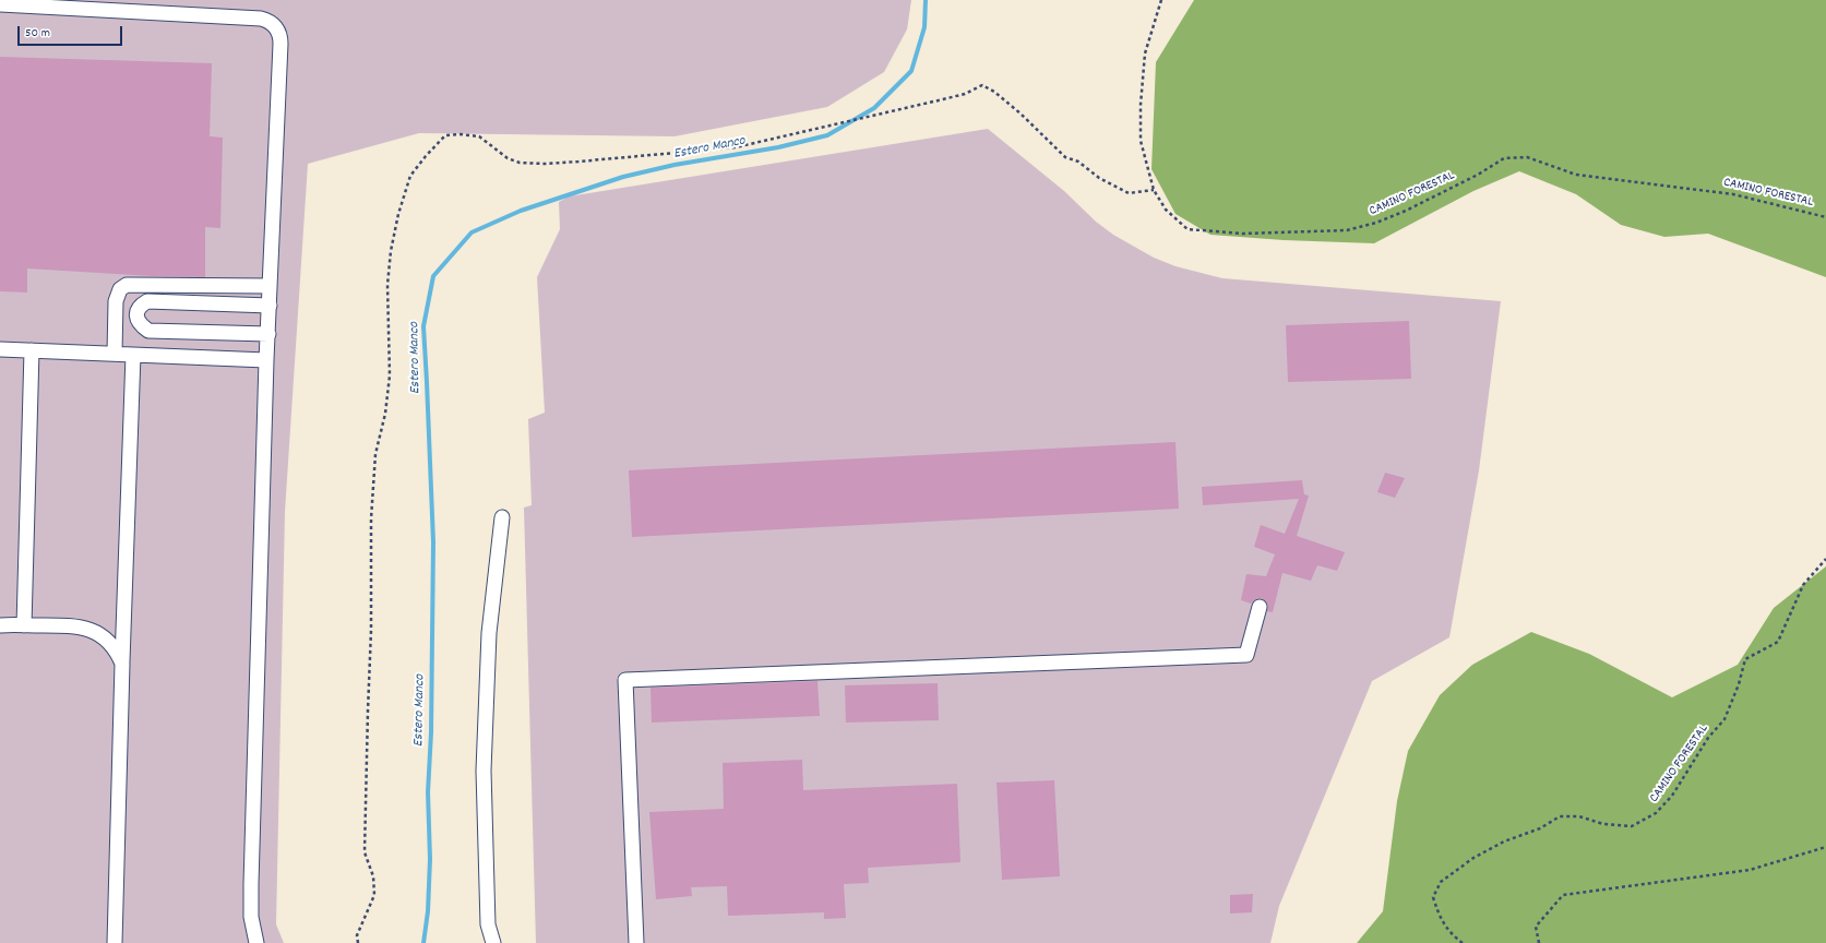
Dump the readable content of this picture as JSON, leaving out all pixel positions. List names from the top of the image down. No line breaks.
{"streets":{"path":["CAMINO FORESTAL"]},"water":["Estero Manco"],"scale_bar":"50 m"}
